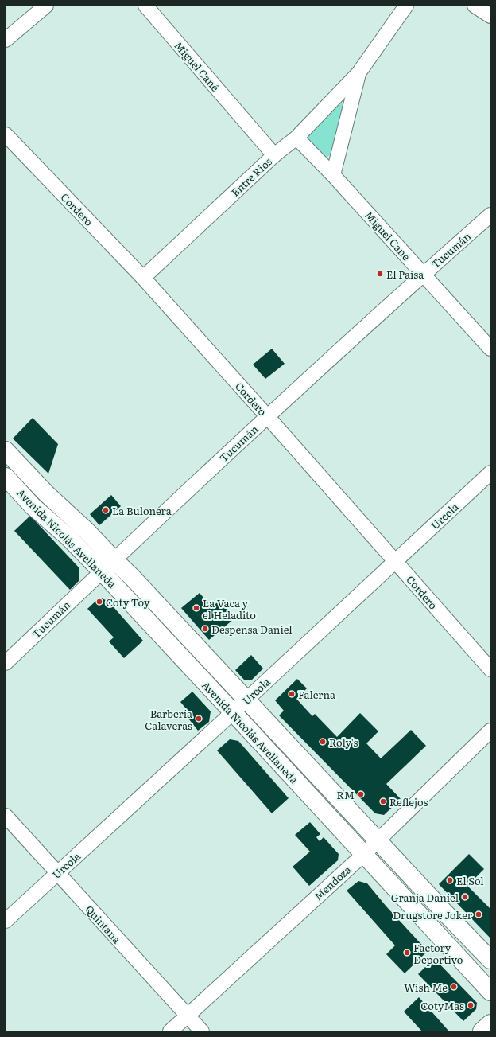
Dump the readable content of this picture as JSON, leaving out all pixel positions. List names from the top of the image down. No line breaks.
{"streets":{"main road":["Avenida Nicolás Avellaneda"],"street":["Miguel Cané","Entre Ríos","Cordero","Tucumán","Urcola","Mendoza","Quintana"]},"crossings":[["Miguel Cané","Entre Ríos"],["Miguel Cané","Tucumán"],["Entre Ríos","Cordero"],["Cordero","Tucumán"],["Cordero","Urcola"],["Tucumán","Avenida Nicolás Avellaneda"],["Urcola","Avenida Nicolás Avellaneda"],["Urcola","Quintana"],["Avenida Nicolás Avellaneda","Mendoza"],["Mendoza","Quintana"]],"places":["El Paisa","La Bulonera","Coty Toy","La Vaca y el Heladito","Despensa Daniel","Falerna","Barbería Calaveras","Roly's","RM","Reflejos","El Sol","Granja Daniel","Drugstore Joker","Factory Deportivo","Wish Me","CotyMas"]}
